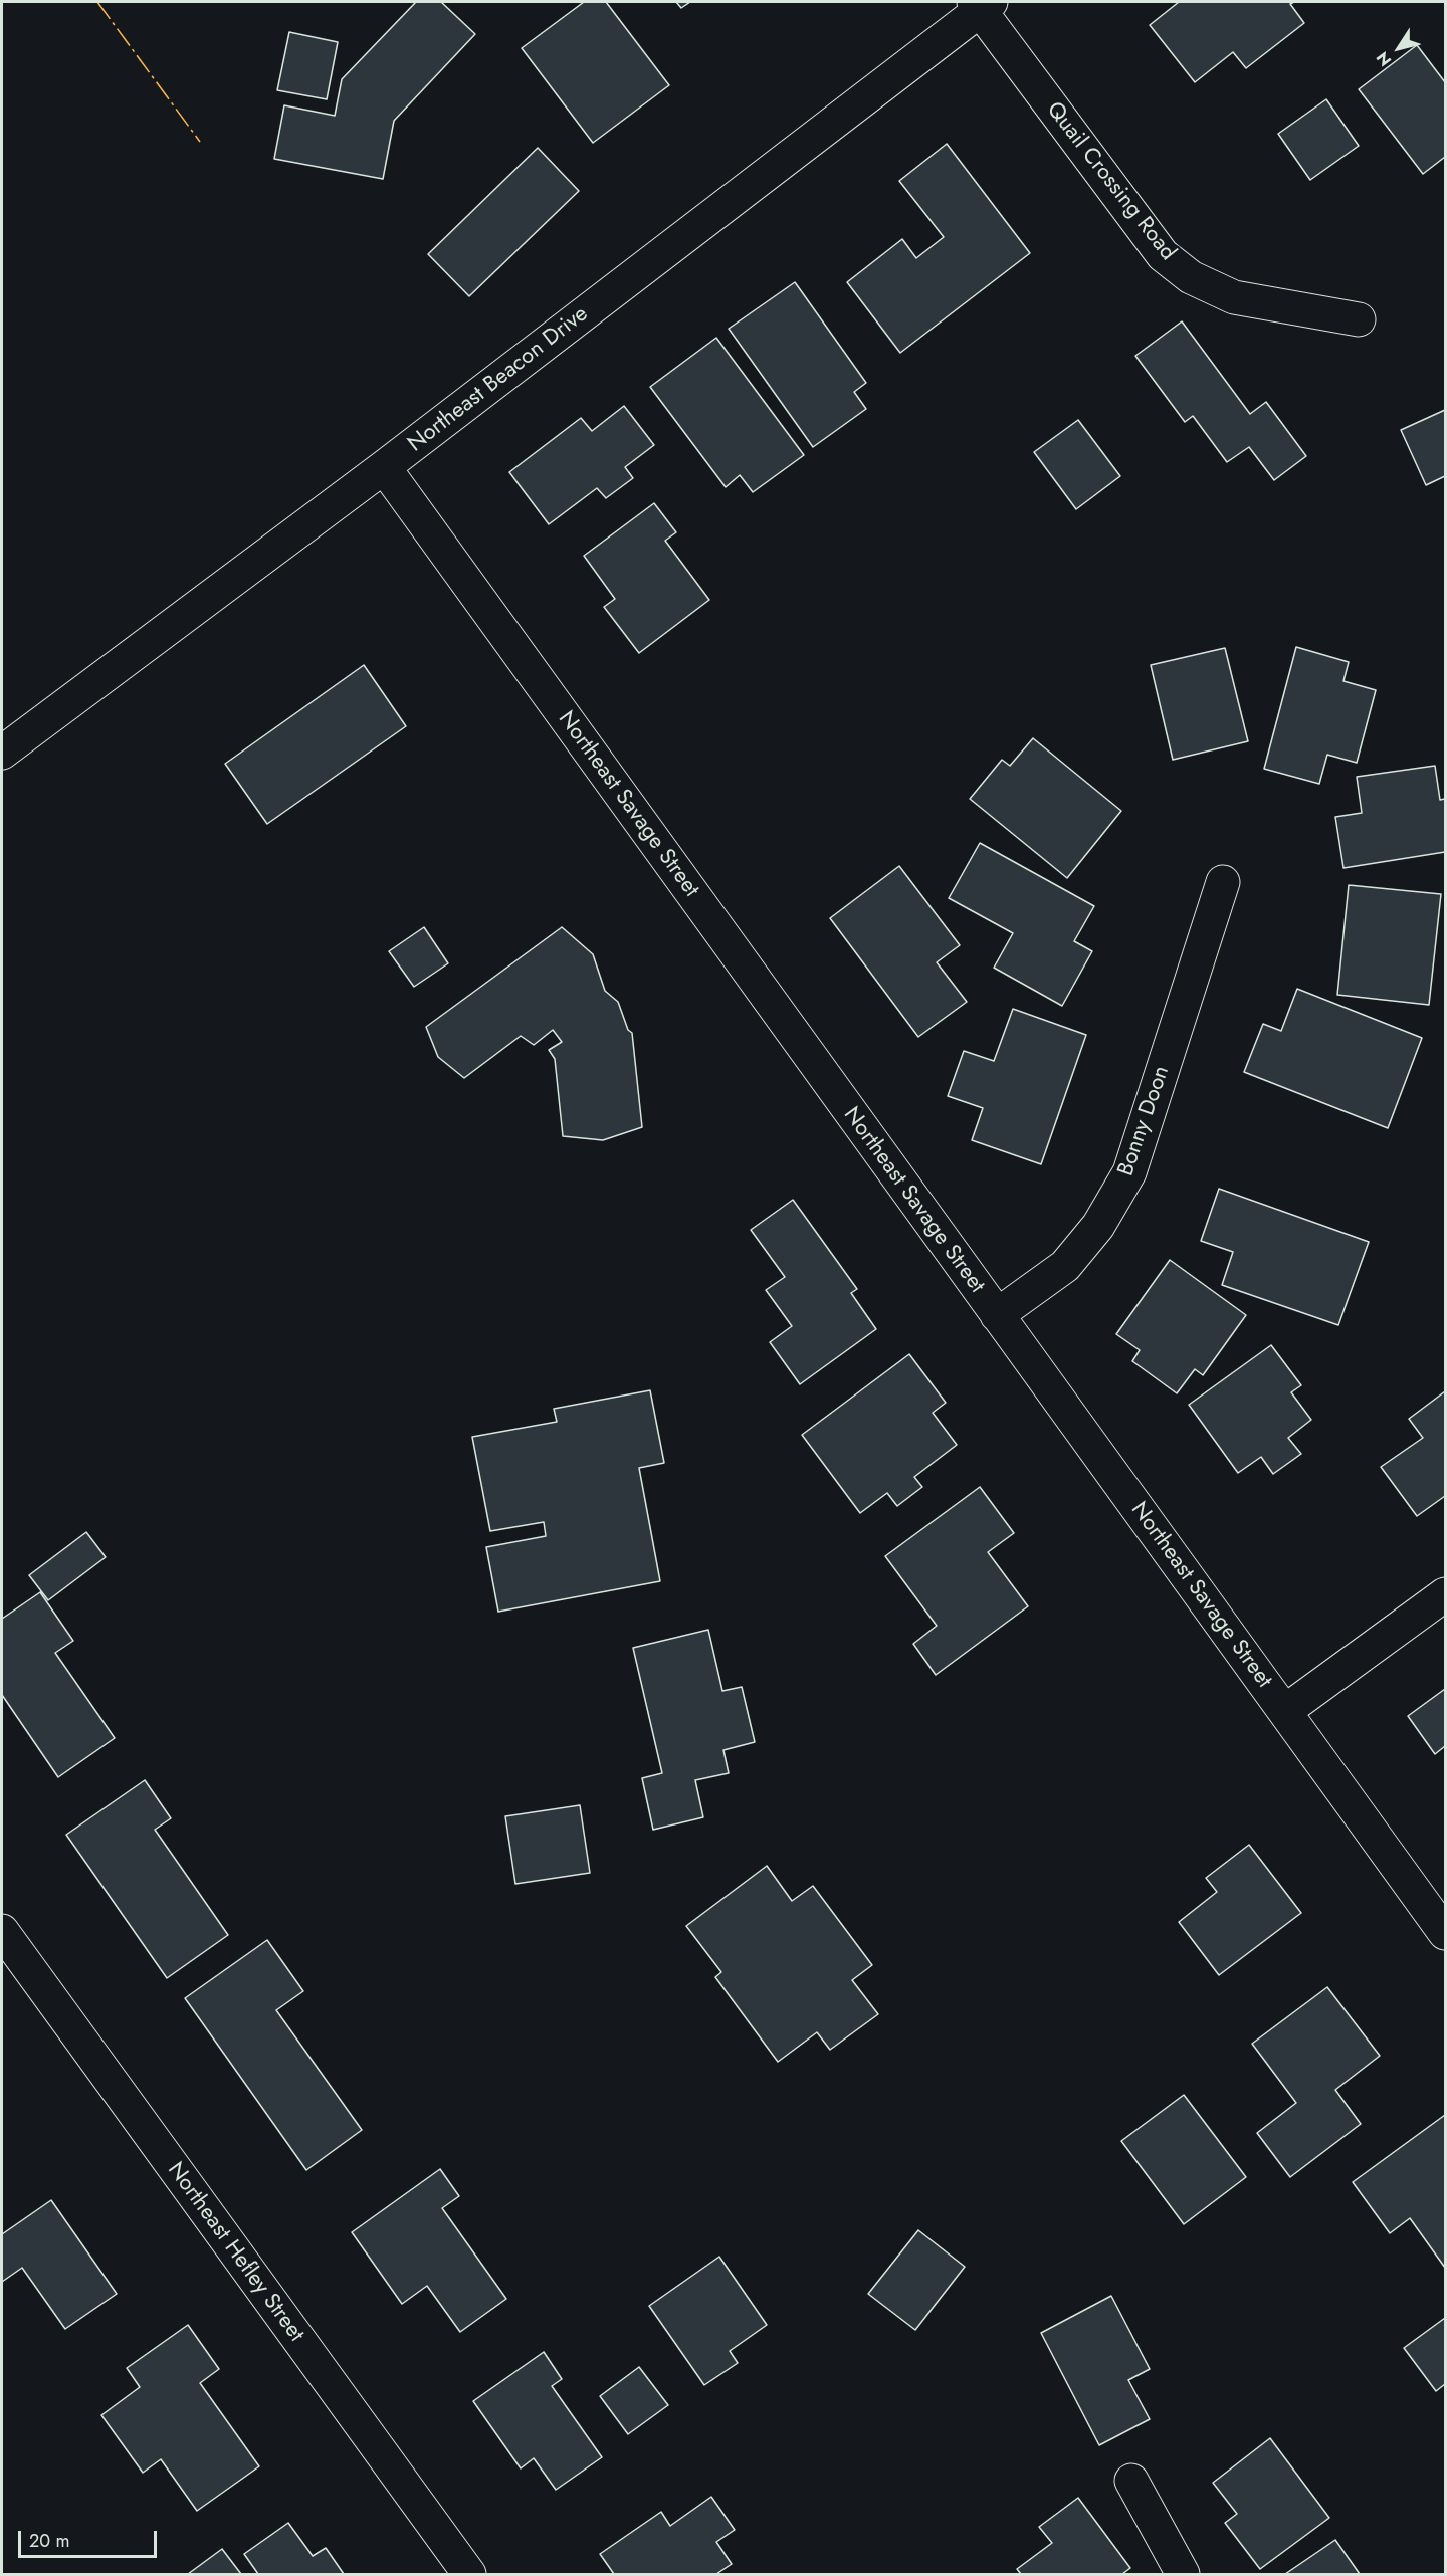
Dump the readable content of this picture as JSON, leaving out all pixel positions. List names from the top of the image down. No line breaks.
{"streets":{"street":["Quail Crossing Road","Northeast Beacon Drive","Northeast Savage Street","Bonny Doon","Northeast Hefley Street"]},"crossings":[["Quail Crossing Road","Northeast Beacon Drive"],["Northeast Beacon Drive","Northeast Savage Street"],["Northeast Savage Street","Bonny Doon"]],"scale_bar":"20 m","north":"bottom left"}
